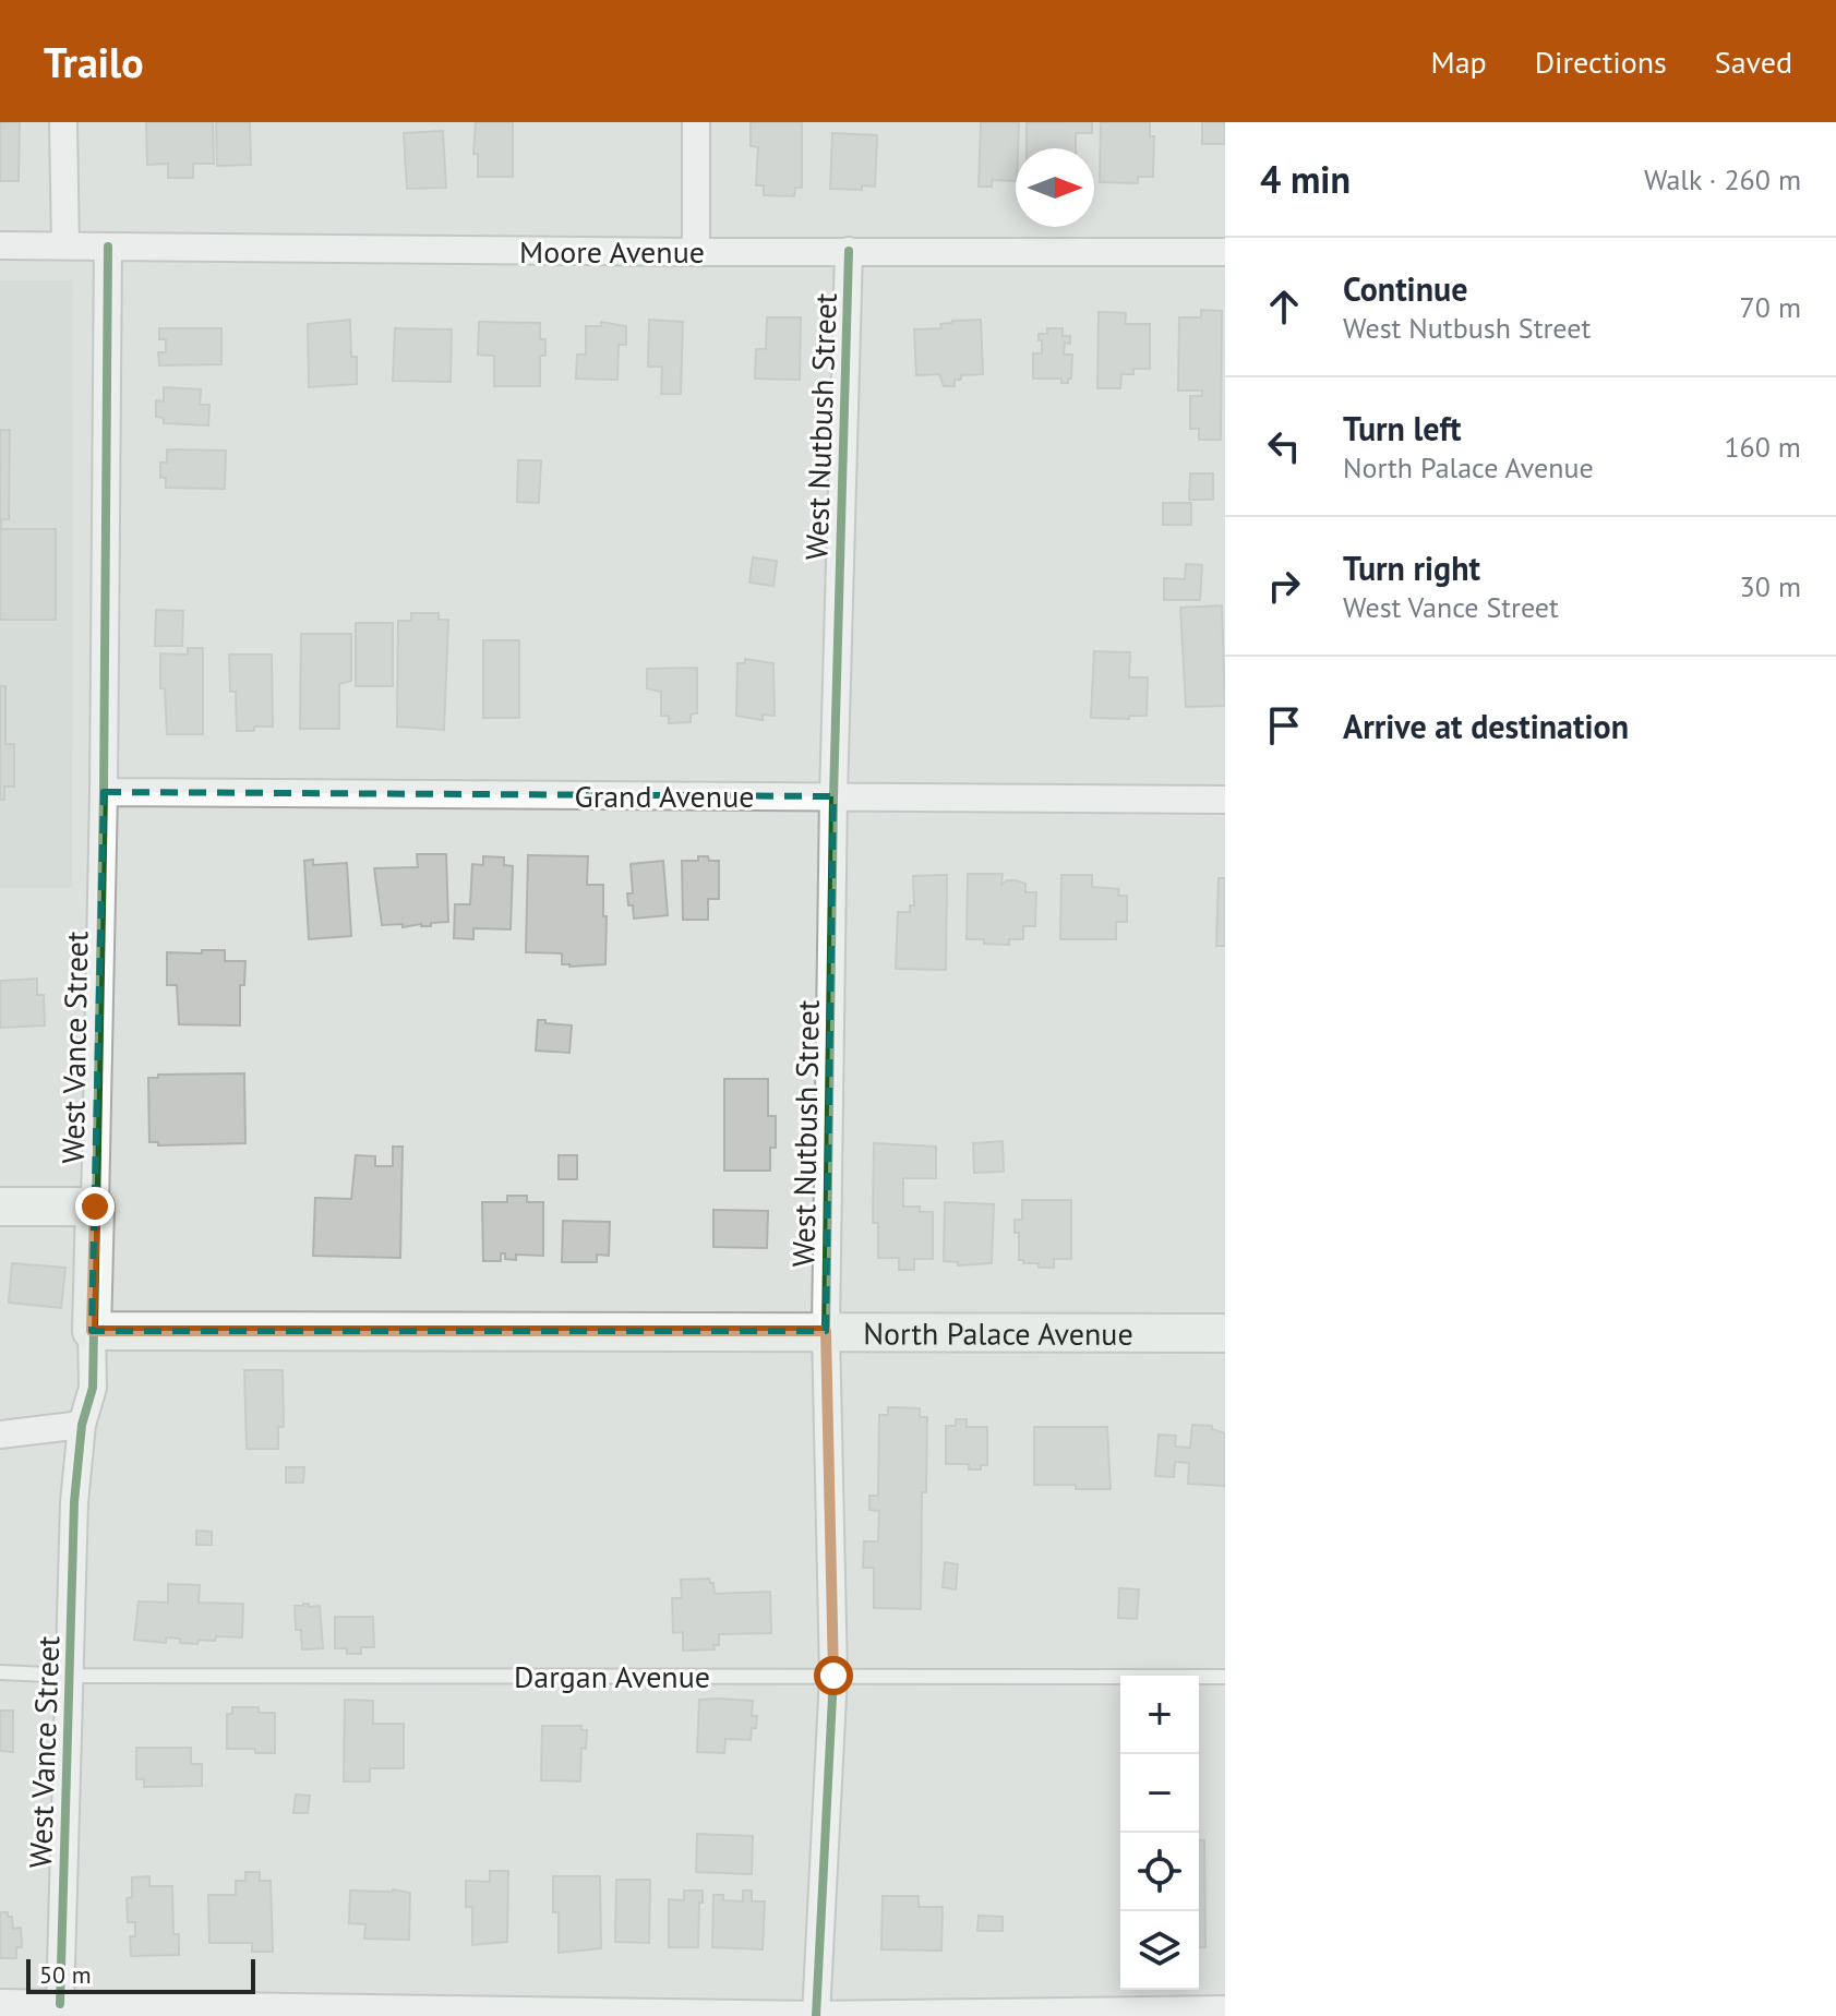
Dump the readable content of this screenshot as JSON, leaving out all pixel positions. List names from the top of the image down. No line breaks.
{"streets":{"street":["Moore Avenue","West Nutbush Street","Grand Avenue","West Vance Street","North Palace Avenue"],"lane":["Dargan Avenue"]},"crossings":[["Moore Avenue","West Nutbush Street"],["Moore Avenue","West Vance Street"],["West Nutbush Street","Grand Avenue"],["West Nutbush Street","North Palace Avenue"],["West Nutbush Street","Dargan Avenue"],["Grand Avenue","West Vance Street"],["West Vance Street","North Palace Avenue"],["West Vance Street","Dargan Avenue"]],"scale_bar":"50 m","north":"right","page":{"header":"Trailo","nav":["Map","Directions","Saved"],"heading":["4 min","Walk · 260 m"],"list":[["Continue","West Nutbush Street","70 m"],["Turn left","North Palace Avenue","160 m"],["Turn right","West Vance Street","30 m"],"Arrive at destination"],"map_buttons":["+","−"],"scale":"50 m"}}
